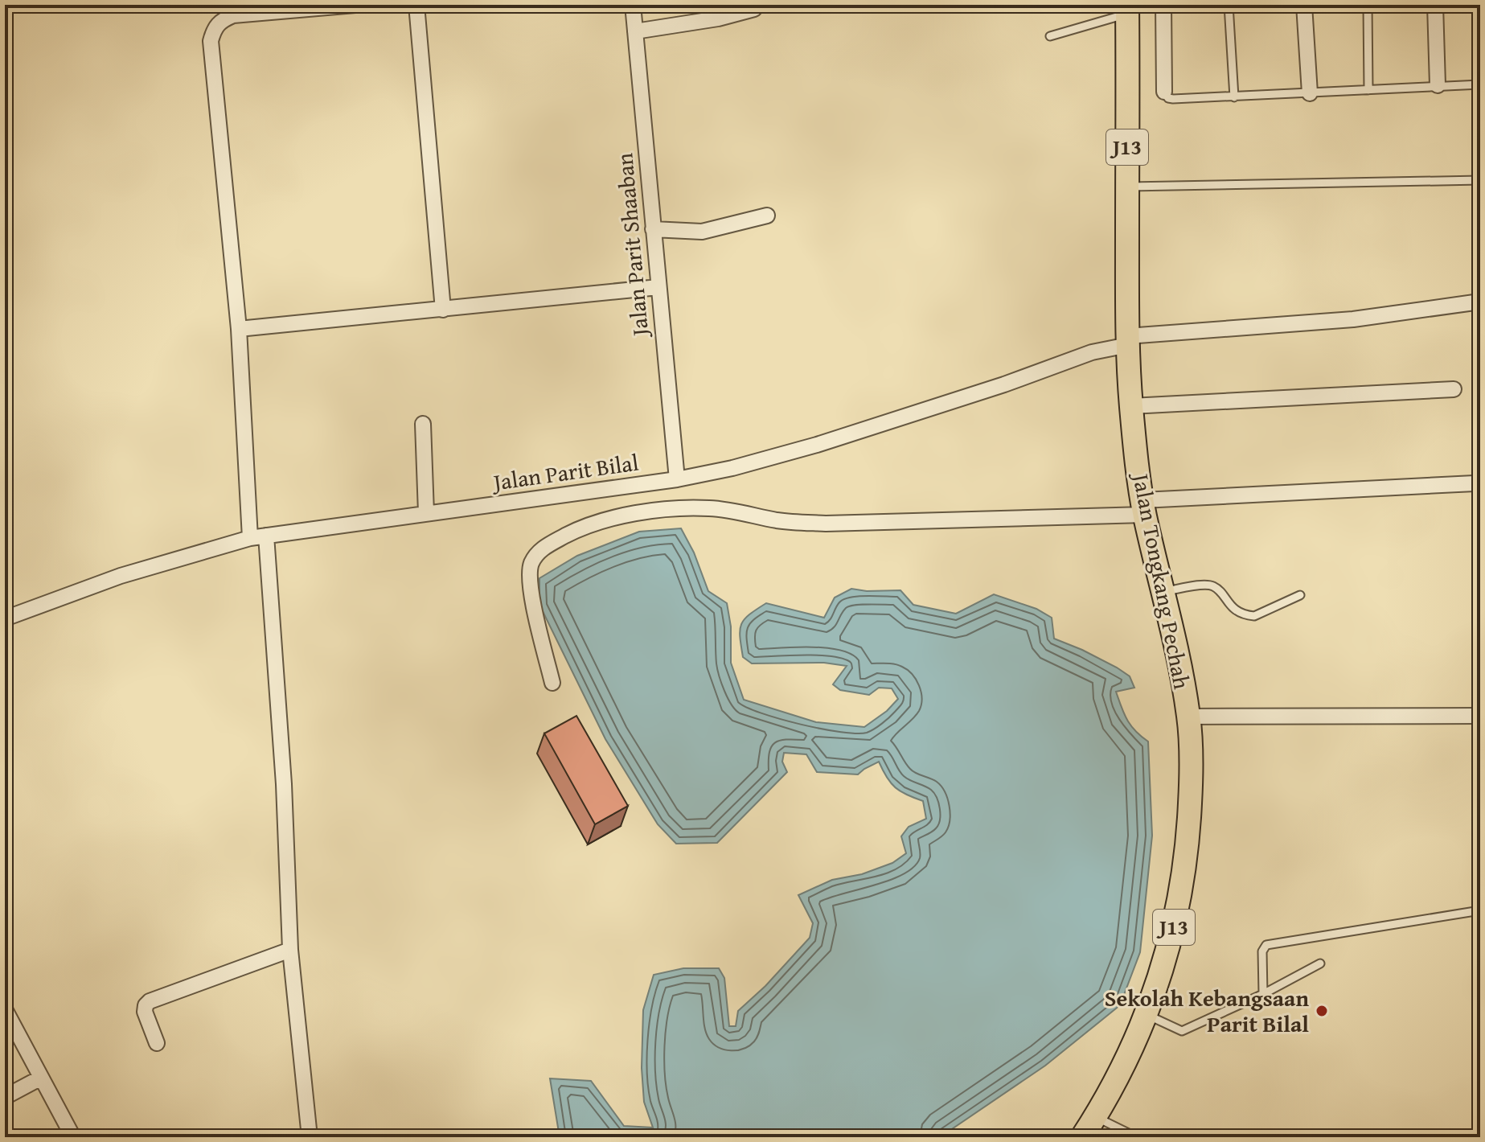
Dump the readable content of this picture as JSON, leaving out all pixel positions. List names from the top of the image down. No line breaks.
{"streets":{"main road":["J13","Jalan Tongkang Pechah"],"street":["Jalan Parit Shaaban","Jalan Parit Bilal"]},"crossings":[["Jalan Parit Shaaban","Jalan Parit Bilal"],["Jalan Parit Bilal","Jalan Tongkang Pechah"]],"places":["Sekolah Kebangsaan Parit Bilal"]}
